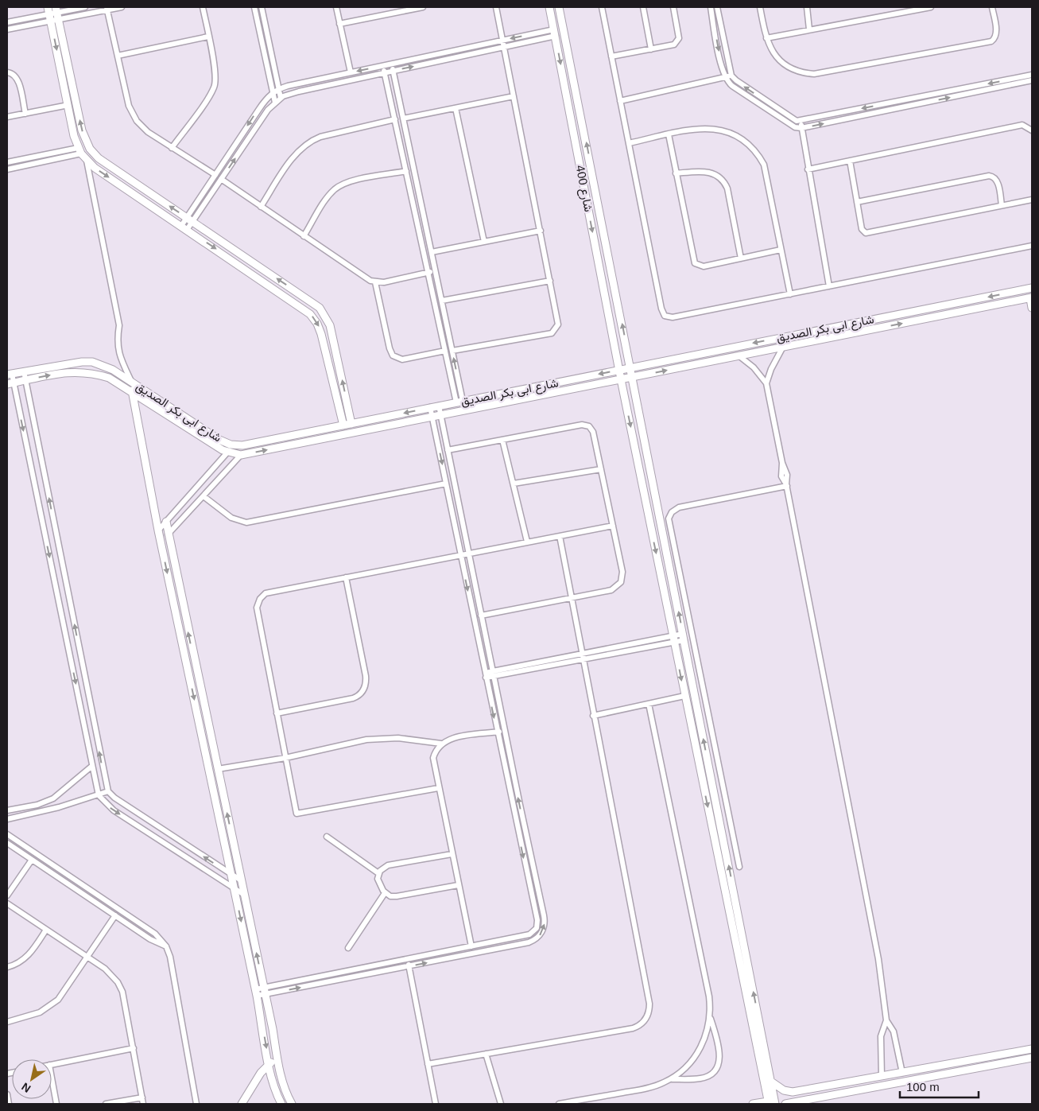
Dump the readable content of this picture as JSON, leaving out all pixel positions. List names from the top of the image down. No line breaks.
{"streets":{"street":["شارع 400","شارع ابى بكر الصديق"]},"crossings":[["شارع 400","شارع ابى بكر الصديق"]],"scale_bar":"100 m","north":"bottom left"}
